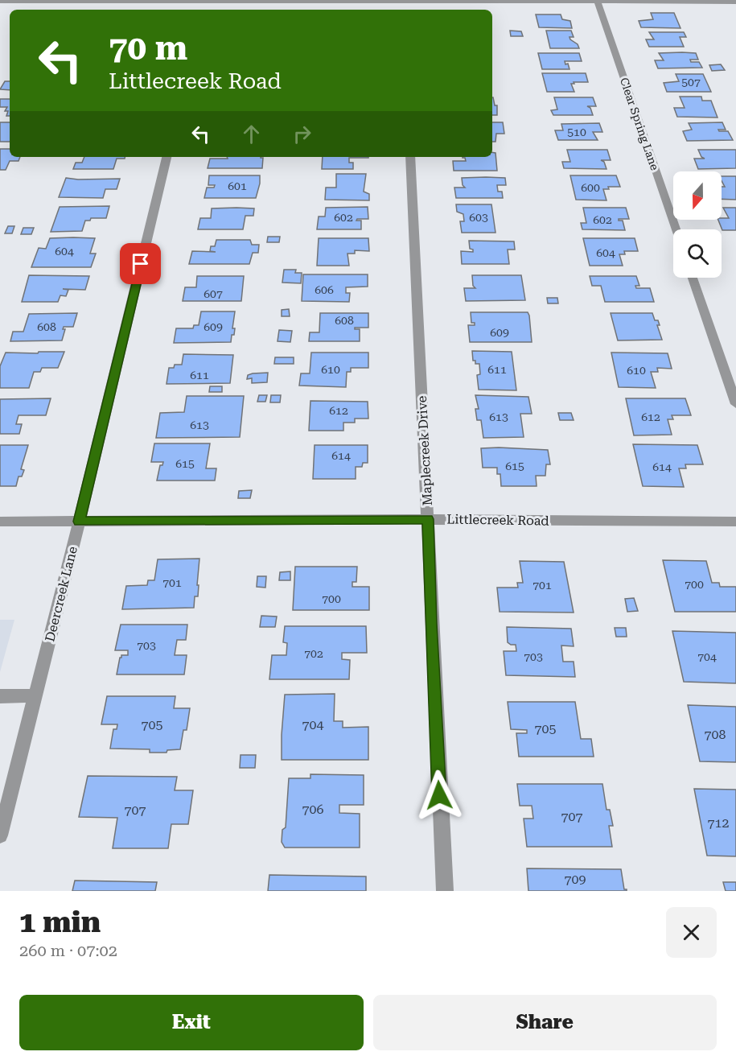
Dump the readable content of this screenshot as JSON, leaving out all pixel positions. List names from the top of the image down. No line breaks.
{"streets":{"street":["Clear Spring Lane","Maplecreek Drive","Littlecreek Road","Deercreek Lane"]},"crossings":[["Maplecreek Drive","Littlecreek Road"],["Littlecreek Road","Deercreek Lane"]],"house_numbers":["507","510","601","600","602","603","602","604","604","606","607","608","608","609","609","610","611","610","611","612","613","612","613","614","615","615","614","701","700","701","700","703","702","703","704","705","704","705","708","706","707","707","712","709"],"north":"bottom","page":{"turn":["70 m","Littlecreek Road"],"heading":["1 min","260 m · 07:02"],"buttons":["Exit","Share"]}}
